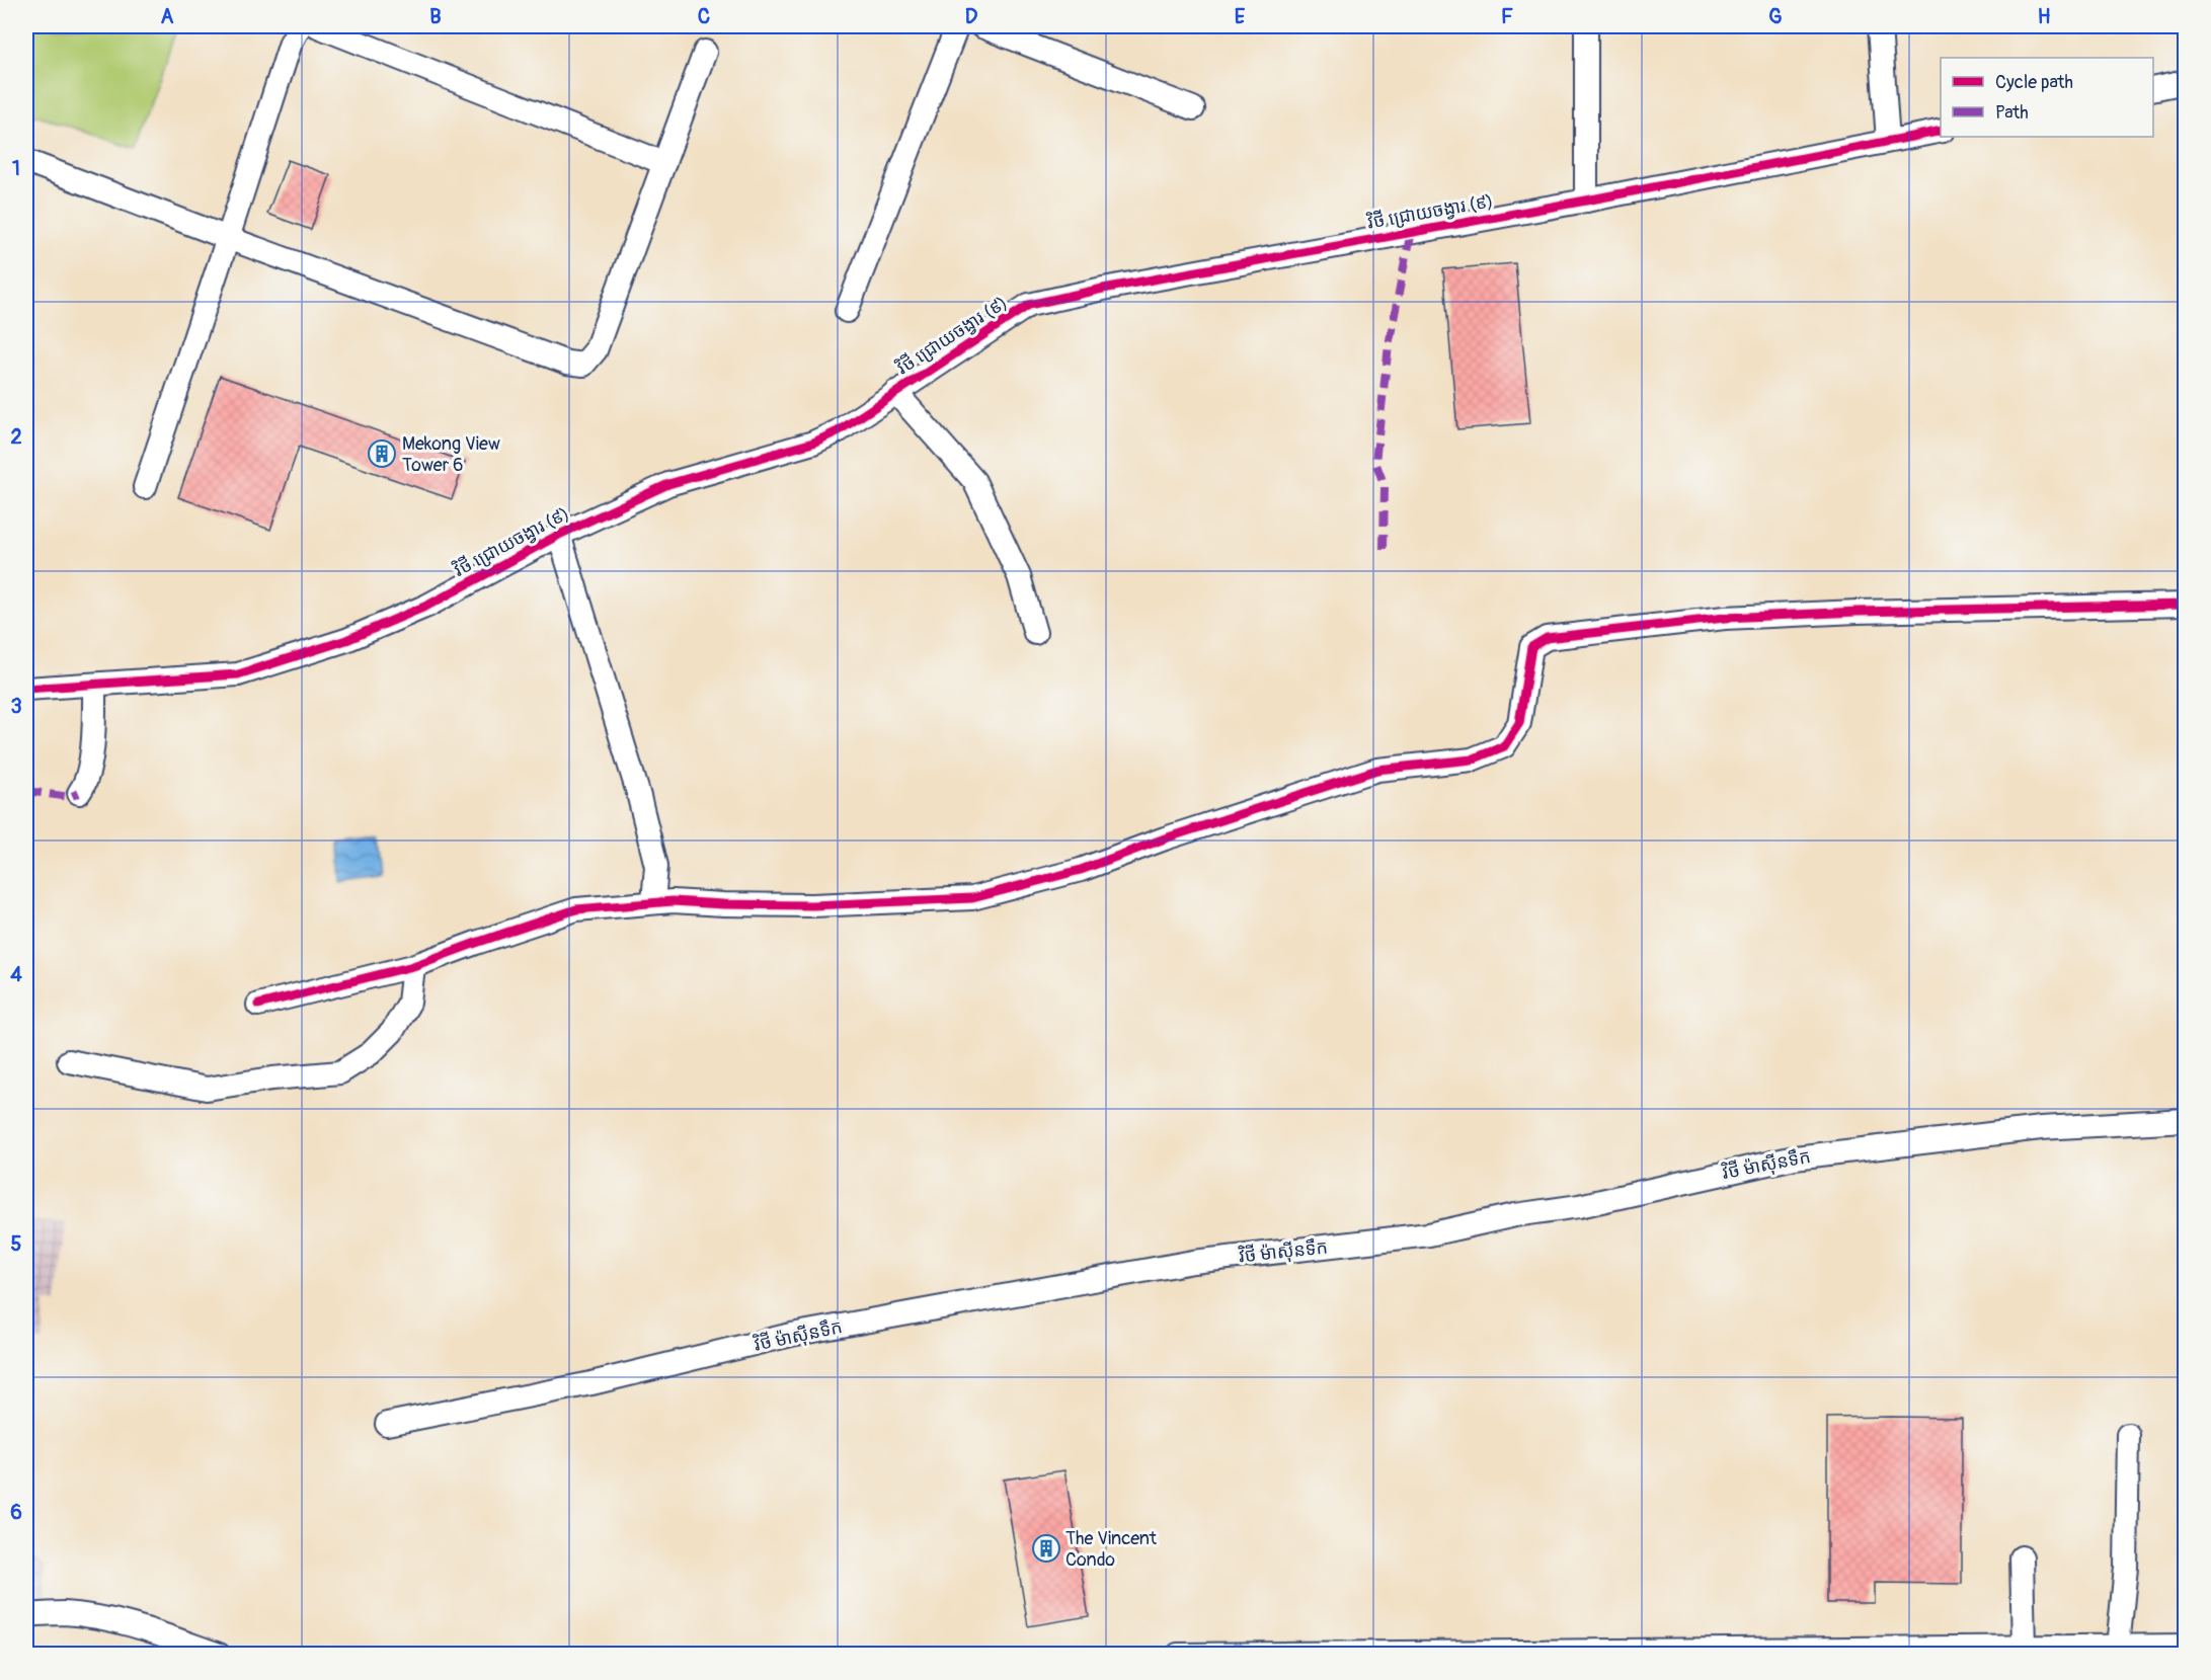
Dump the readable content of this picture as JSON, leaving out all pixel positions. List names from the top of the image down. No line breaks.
{"streets":{"street":["វិថី ជ្រោយចង្វារ (៩)","វិថី ម៉ាស៊ីនទឹក"]},"places":{"building":["Mekong View Tower 6","The Vincent Condo"]},"legend":["Cycle path","Path"],"grid":{"columns":["A","B","C","D","E","F","G","H"],"rows":["1","2","3","4","5","6"]}}
